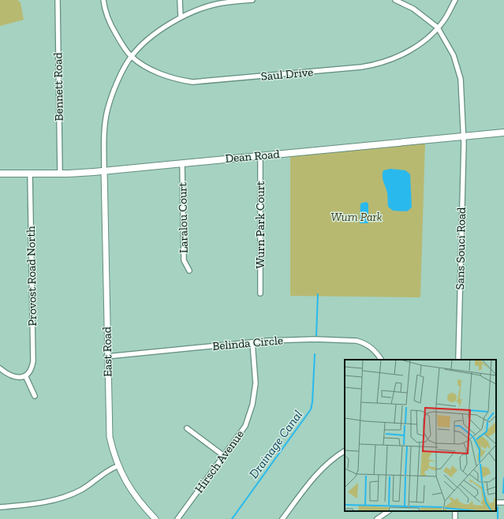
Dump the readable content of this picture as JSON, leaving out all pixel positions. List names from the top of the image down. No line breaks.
{"streets":{"main road":["Dean Road"],"street":["Saul Drive","Bennett Road","Laralou Court","Wurn Park Court","Sans Souci Road","Provost Road North","Belinda Circle","East Road","Hirsch Avenue"]},"crossings":[["Saul Drive","Sans Souci Road"],["Bennett Road","Dean Road"],["Dean Road","Laralou Court"],["Dean Road","Wurn Park Court"],["Dean Road","Sans Souci Road"],["Dean Road","Provost Road North"],["Dean Road","East Road"],["Belinda Circle","East Road"],["Belinda Circle","Hirsch Avenue"]],"water":["Drainage Canal"],"parks":["Wurn Park"]}
